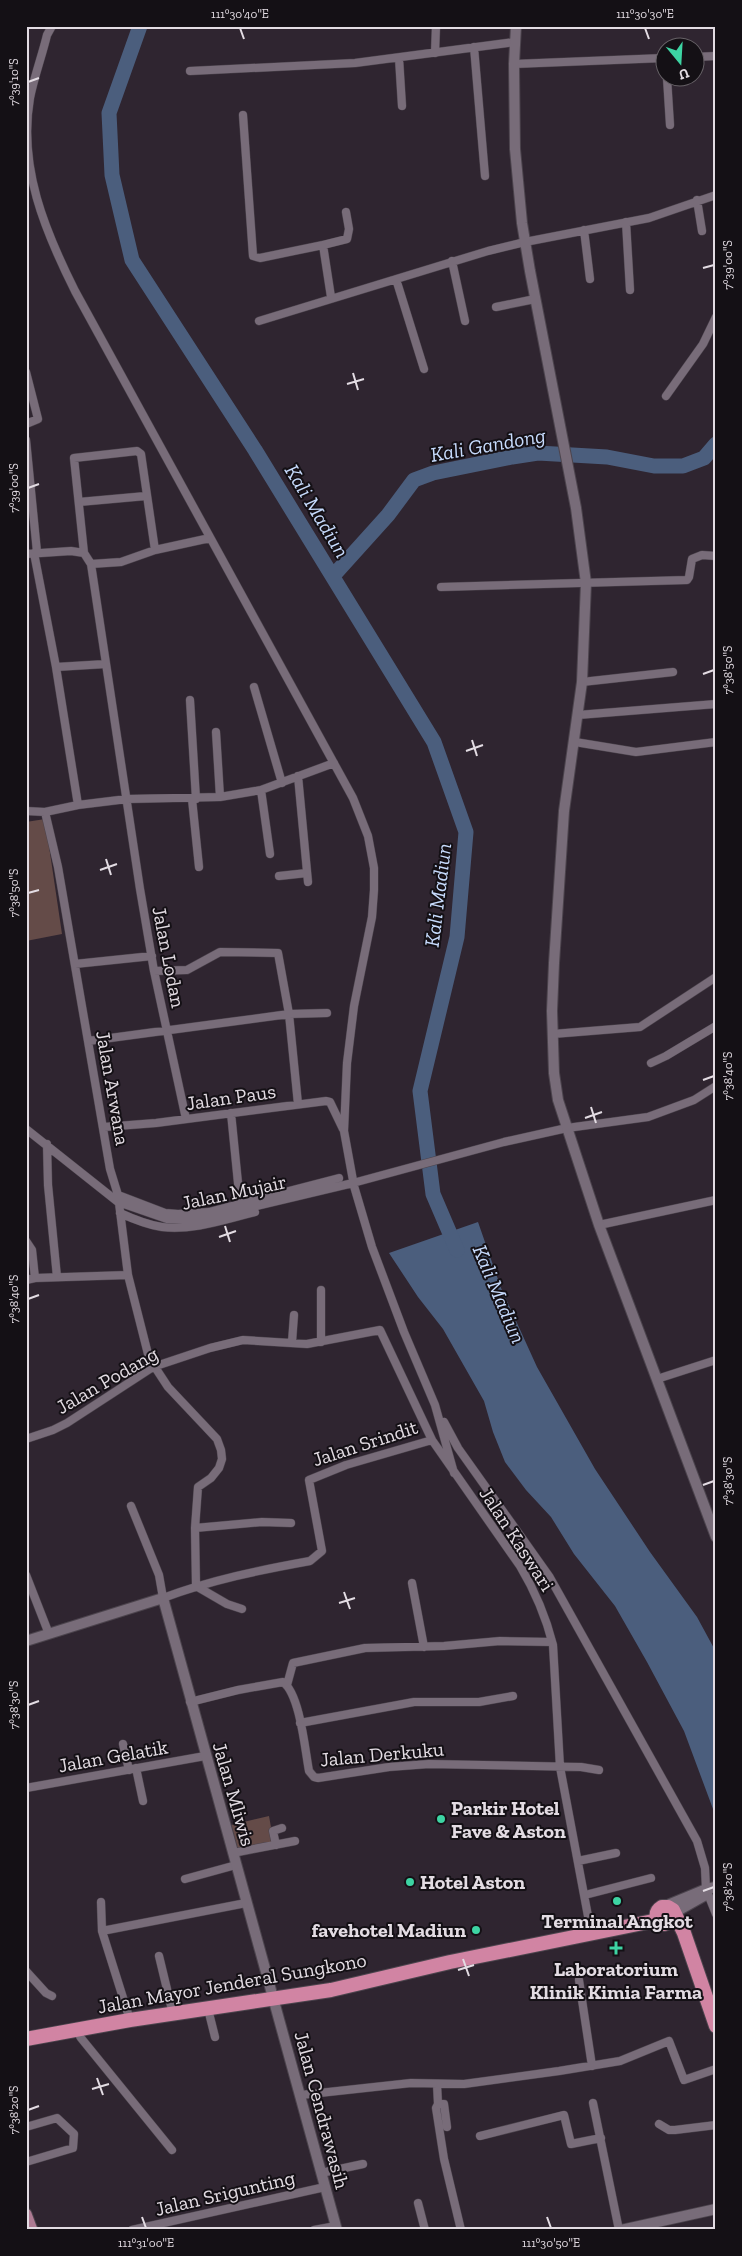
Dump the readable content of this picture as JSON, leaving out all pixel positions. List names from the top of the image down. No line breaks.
{"streets":{"highway":["Jalan Mayor Jenderal Sungkono"],"main road":["Jalan Mliwis","Jalan Cendrawasih"],"street":["Jalan Lodan","Jalan Arwana","Jalan Paus","Jalan Mujair","Jalan Podang","Jalan Srindit","Jalan Kaswari","Jalan Derkuku","Jalan Gelatik","Jalan Srigunting"]},"crossings":[["Jalan Lodan","Jalan Paus"],["Jalan Arwana","Jalan Paus"],["Jalan Arwana","Jalan Mujair"],["Jalan Arwana","Jalan Podang"],["Jalan Podang","Jalan Kaswari"],["Jalan Srindit","Jalan Kaswari"],["Jalan Kaswari","Jalan Derkuku"],["Jalan Kaswari","Jalan Mayor Jenderal Sungkono"],["Jalan Gelatik","Jalan Mliwis"],["Jalan Mliwis","Jalan Mayor Jenderal Sungkono"],["Jalan Mliwis","Jalan Cendrawasih"],["Jalan Mayor Jenderal Sungkono","Jalan Cendrawasih"],["Jalan Cendrawasih","Jalan Srigunting"]],"water":["Kali Gandong","Kali Madiun"],"places":{"other":["Parkir Hotel Fave & Aston","Hotel Aston","Terminal Angkot","favehotel Madiun"],"health":["Laboratorium Klinik Kimia Farma"]},"north":"bottom","coordinates":["111°30'40\"E","111°30'30\"E","7°39'10\"S","7°39'00\"S","7°38'50\"S","7°38'40\"S","7°38'30\"S","7°38'20\"S","111°31'00\"E","111°30'50\"E"]}
